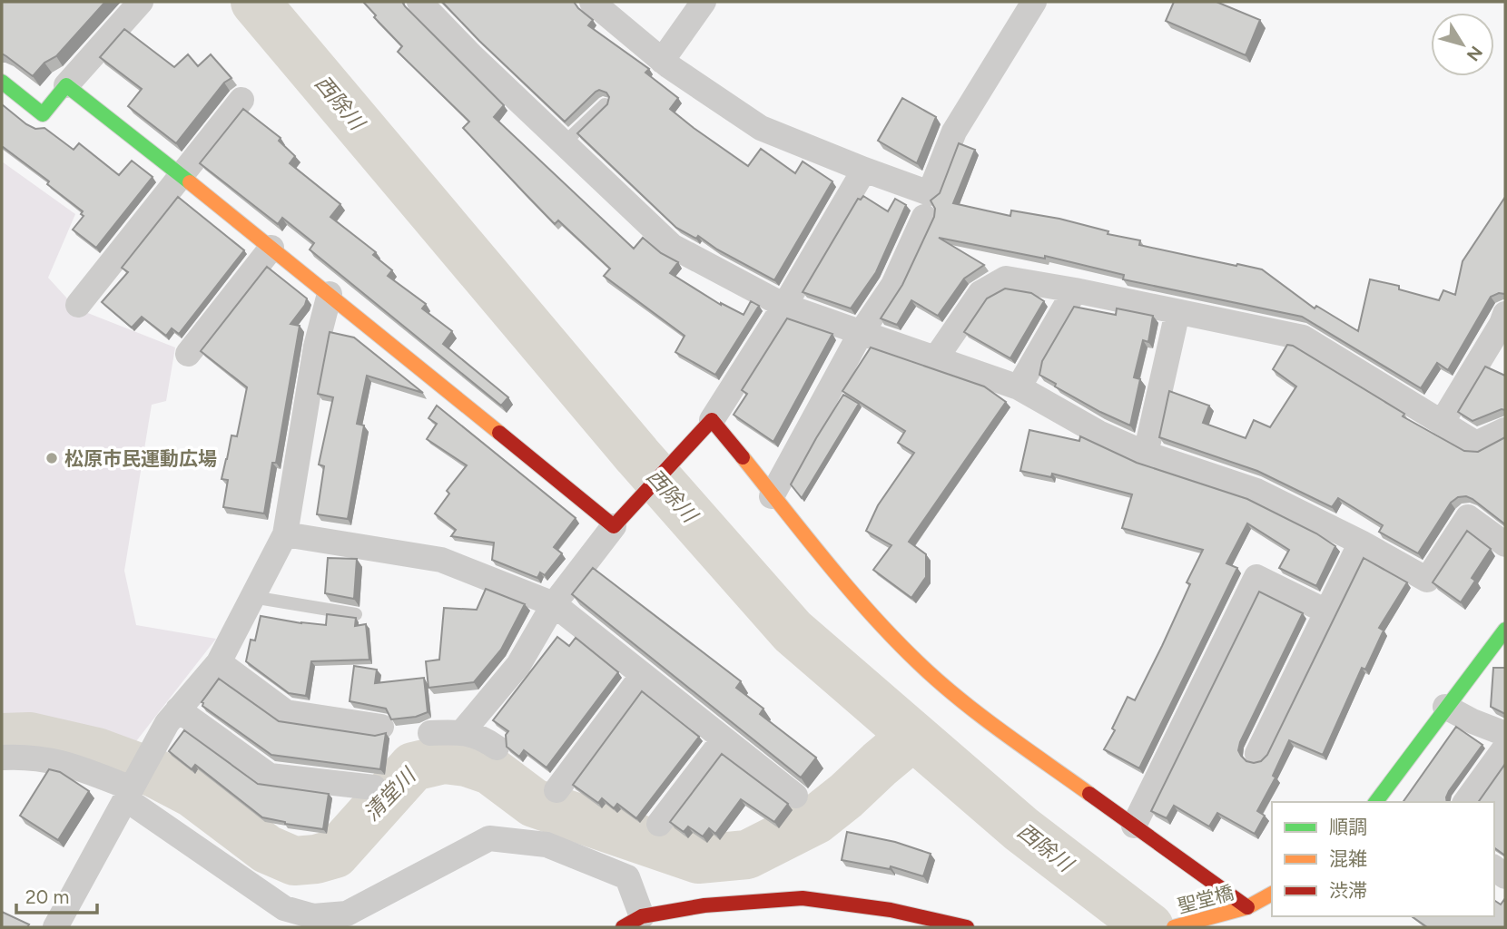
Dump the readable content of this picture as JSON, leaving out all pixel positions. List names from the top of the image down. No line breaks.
{"streets":{"street":["聖堂橋"]},"water":["西除川","清堂川"],"places":["松原市民運動広場"],"legend":["順調","混雑","渋滞"],"scale_bar":"20 m","north":"bottom right"}
